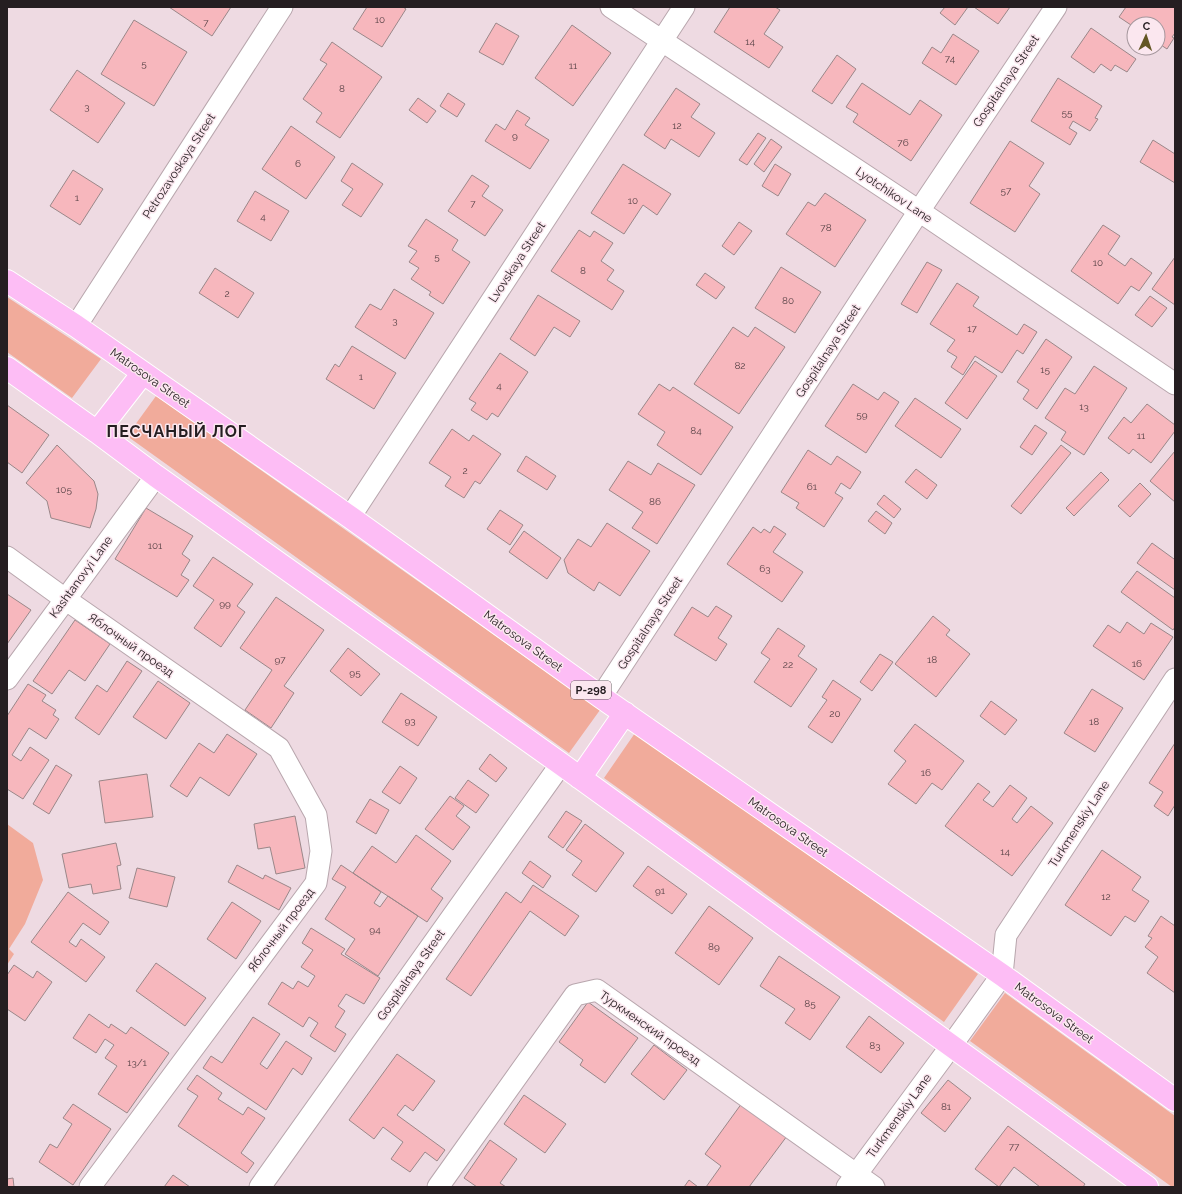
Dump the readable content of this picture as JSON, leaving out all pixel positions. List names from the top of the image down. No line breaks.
{"streets":{"highway":["Matrosova Street","Р-298"],"street":["Gospitalnaya Street","Petrozavoskaya Street","Lyotchikov Lane","Lvovskaya Street","Kashtanovyi Lane","Яблочный проезд","Turkmenskiy Lane","Туркменский проезд"]},"crossings":[["Gospitalnaya Street","Lyotchikov Lane"],["Gospitalnaya Street","Matrosova Street"],["Petrozavoskaya Street","Matrosova Street"],["Lyotchikov Lane","Lvovskaya Street"],["Lvovskaya Street","Matrosova Street"],["Matrosova Street","Turkmenskiy Lane"],["Kashtanovyi Lane","Яблочный проезд"],["Turkmenskiy Lane","Туркменский проезд"]],"districts":["ПЕСЧАНЫЙ ЛОГ"],"house_numbers":["10","7","14","74","5","11","8","3","55","12","9","76","6","57","1","10","7","4","78","5","10","8","2","80","3","17","82","15","1","4","13","59","84","11","2","61","105","86","101","63","99","97","18","16","22","95","20","93","18","16","14","91","12","94","89","85","83","13/1","81","77"],"north":"top"}
